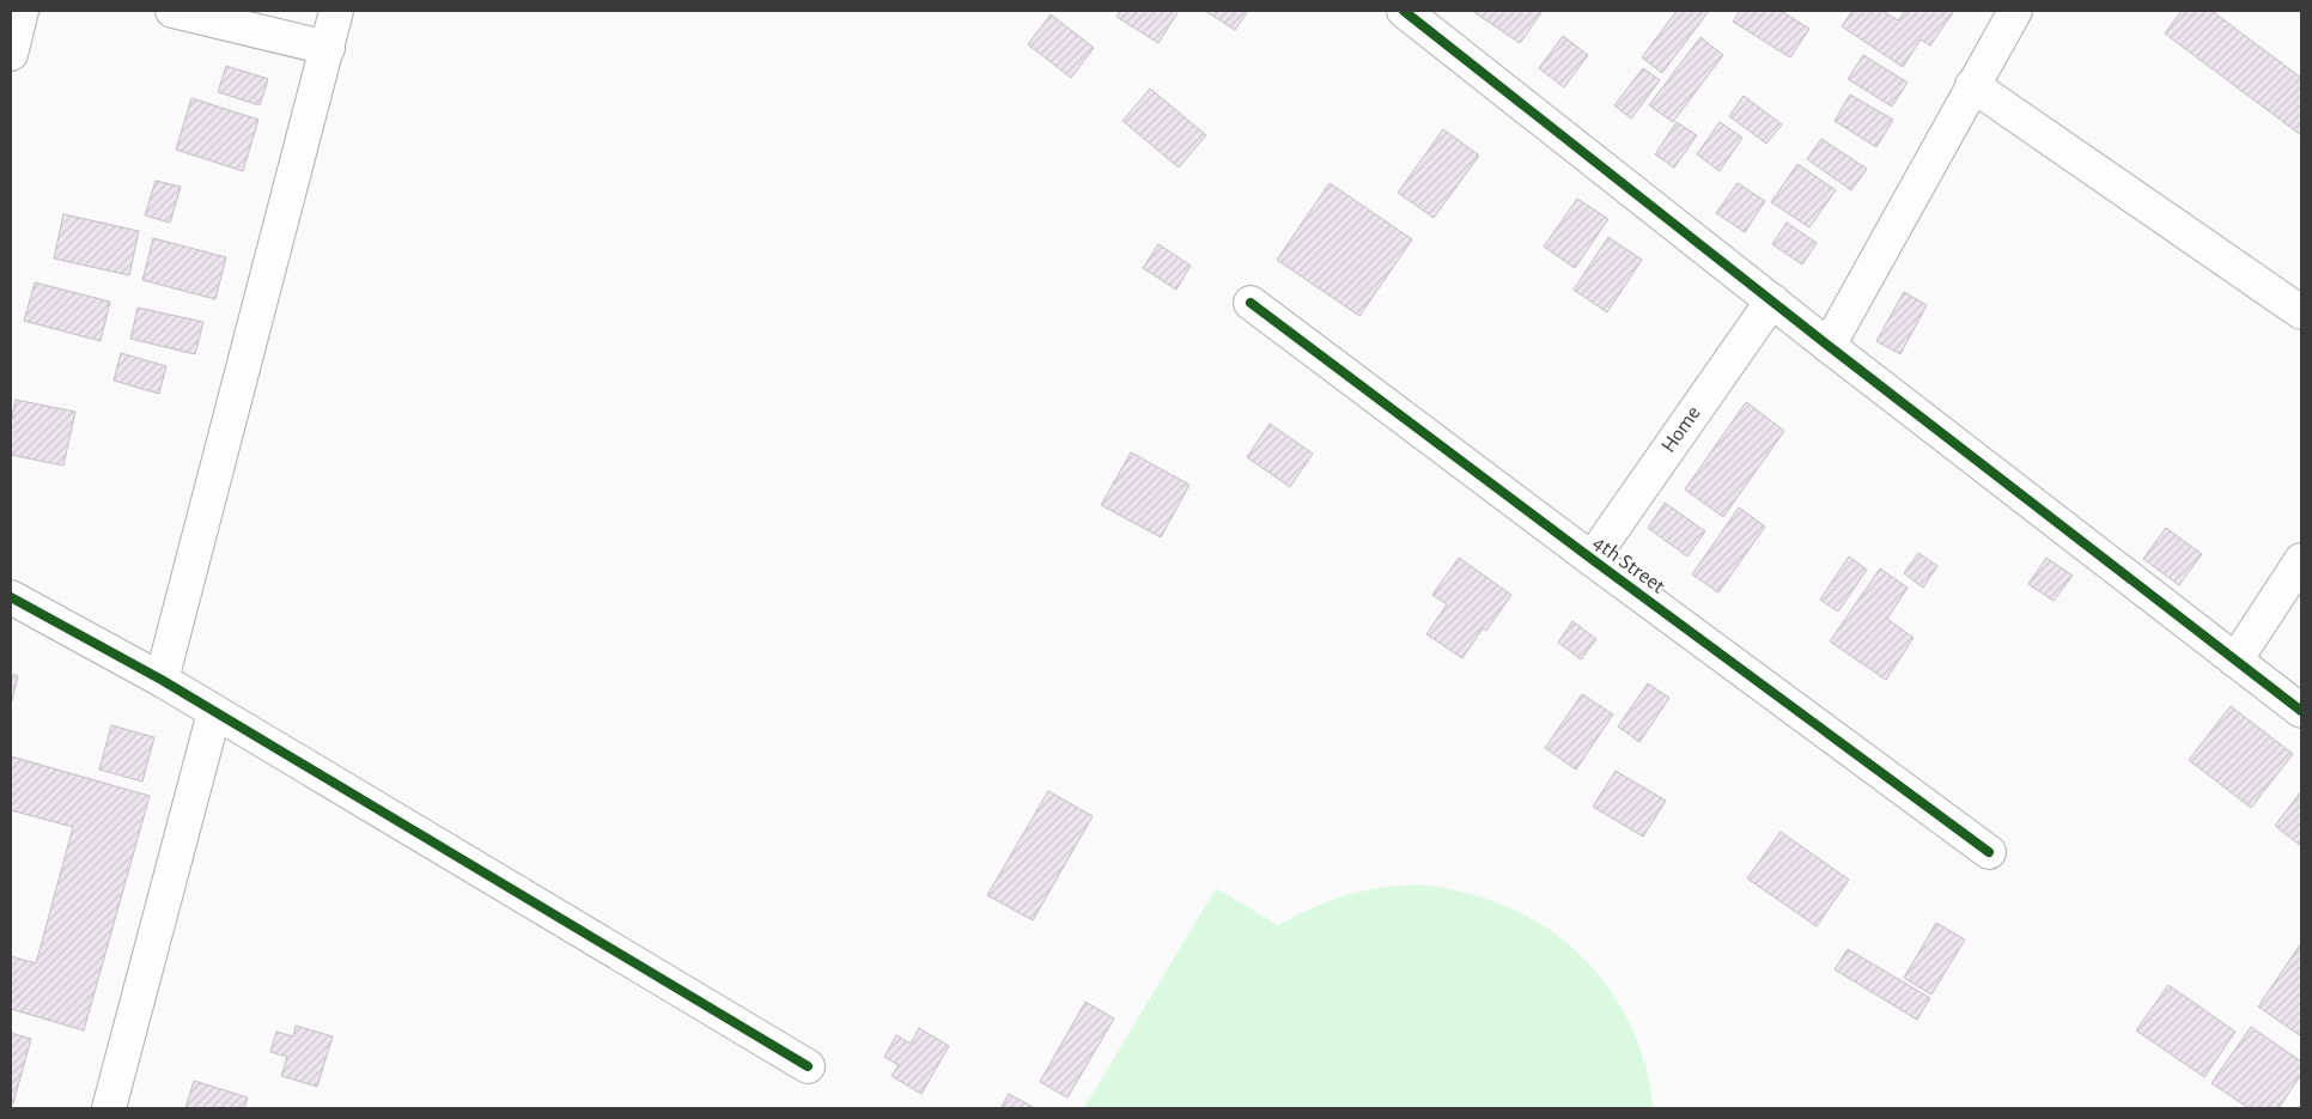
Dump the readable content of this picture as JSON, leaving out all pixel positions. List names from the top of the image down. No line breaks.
{"streets":{"street":["Home","4th Street"]},"crossings":[["Home","4th Street"]]}
